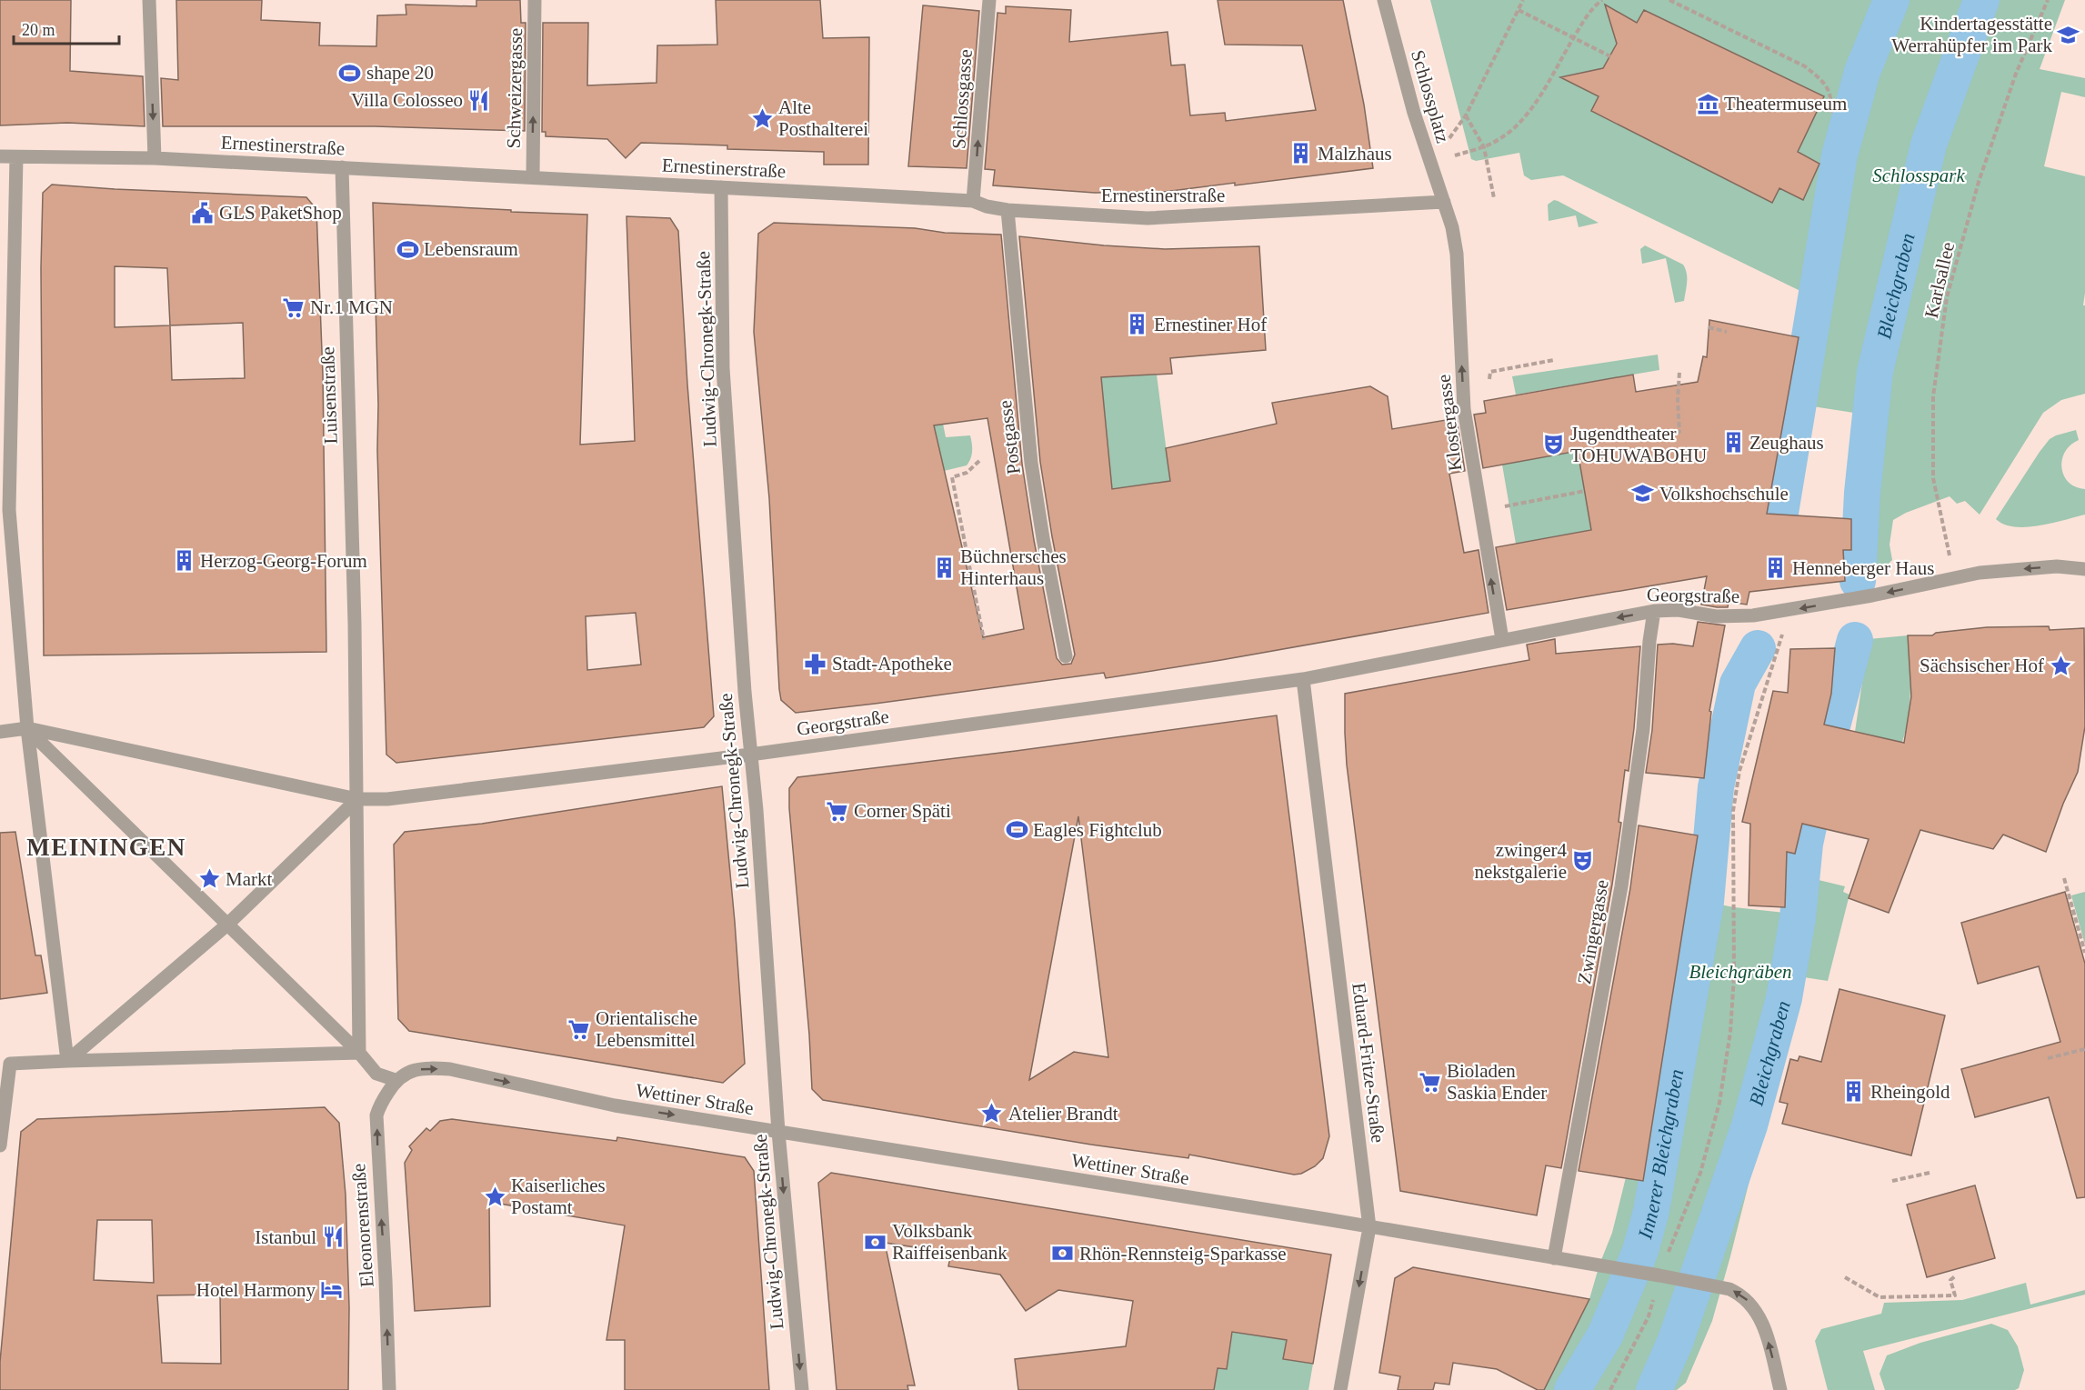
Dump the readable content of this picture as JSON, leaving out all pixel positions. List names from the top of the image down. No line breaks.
{"streets":{"street":["Schweizergasse","Schlossplatz","Schlossgasse","Ernestinerstraße","Ludwig-Chronegk-Straße","Luisenstraße","Klostergasse","Postgasse","Georgstraße","Zwingergasse","Eduard-Fritze-Straße","Wettiner Straße","Eleonorenstraße"],"path":["Karlsallee"]},"crossings":[["Schweizergasse","Ernestinerstraße"],["Schlossplatz","Ernestinerstraße"],["Schlossplatz","Klostergasse"],["Schlossgasse","Ernestinerstraße"],["Ernestinerstraße","Ludwig-Chronegk-Straße"],["Ernestinerstraße","Luisenstraße"],["Ernestinerstraße","Klostergasse"],["Ernestinerstraße","Postgasse"],["Karlsallee","Georgstraße"],["Ludwig-Chronegk-Straße","Georgstraße"],["Ludwig-Chronegk-Straße","Wettiner Straße"],["Luisenstraße","Georgstraße"],["Klostergasse","Georgstraße"],["Georgstraße","Zwingergasse"],["Georgstraße","Eduard-Fritze-Straße"],["Zwingergasse","Wettiner Straße"],["Eduard-Fritze-Straße","Wettiner Straße"],["Wettiner Straße","Eleonorenstraße"]],"one_way":["Schweizergasse","Schlossgasse","Klostergasse","Eleonorenstraße"],"districts":["MEININGEN"],"water":["Bleichgraben","Innerer Bleichgraben"],"parks":["Schlosspark","Bleichgräben"],"places":{"school or university":["Kindertagesstätte Werrahüpfer im Park","Volkshochschule"],"sports":["shape 20","Lebensraum","Eagles Fightclub"],"restaurant":["Villa Colosseo","Istanbul"],"museum":["Theatermuseum"],"place":["Alte Posthalterei","Sächsischer Hof","Markt","Atelier Brandt","Kaiserliches Postamt"],"building":["Malzhaus","Ernestiner Hof","Zeughaus","Herzog-Georg-Forum","Büchnersches Hinterhaus","Henneberger Haus","Rheingold"],"public building":["GLS PaketShop"],"supermarket":["Nr.1 MGN","Corner Späti","Orientalische Lebensmittel","Bioladen Saskia Ender"],"theatre":["Jugendtheater TOHUWABOHU","zwinger4 nekstgalerie"],"pharmacy":["Stadt-Apotheke"],"bank":["Volksbank Raiffeisenbank","Rhön-Rennsteig-Sparkasse"],"hotel":["Hotel Harmony"]},"scale_bar":"20 m"}
